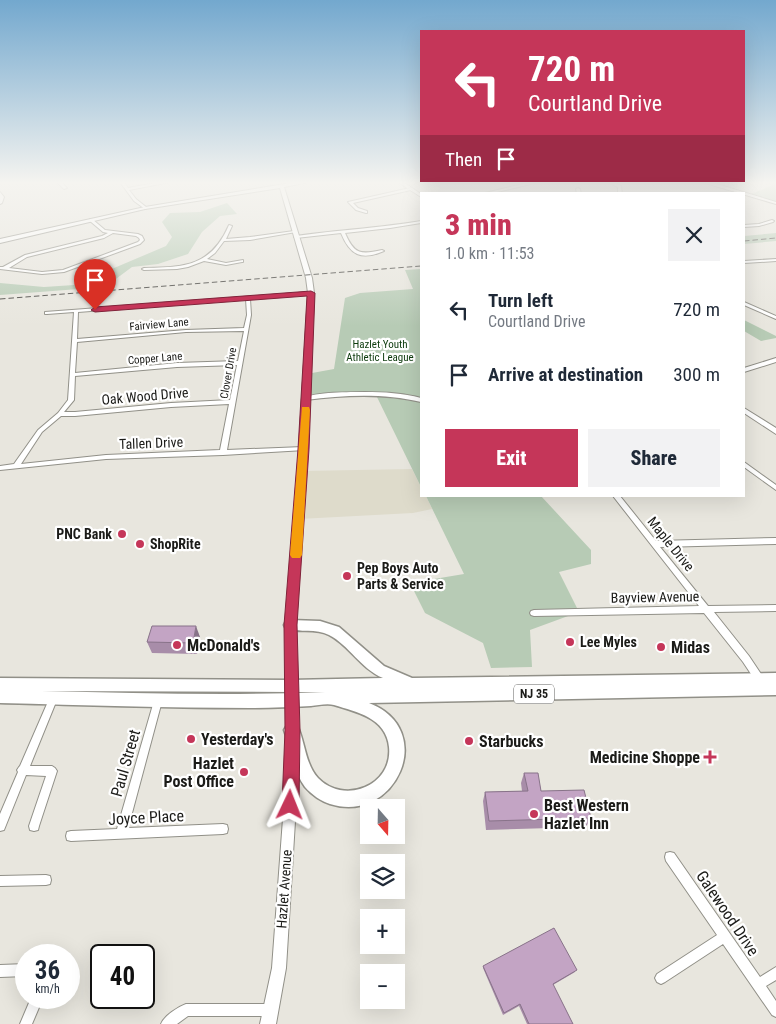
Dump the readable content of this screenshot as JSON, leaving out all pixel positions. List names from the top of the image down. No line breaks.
{"streets":{"highway":["NJ 35"],"street":["Fairview Lane","Copper Lane","Clover Drive","Oak Wood Drive","Tallen Drive","Maple Drive","Bayview Avenue","Paul Street","Joyce Place","Hazlet Avenue","Galewood Drive"]},"crossings":[["Fairview Lane","Clover Drive"],["Copper Lane","Clover Drive"],["Clover Drive","Oak Wood Drive"],["Clover Drive","Tallen Drive"],["Tallen Drive","Hazlet Avenue"],["Maple Drive","Bayview Avenue"],["Maple Drive","NJ 35"],["NJ 35","Paul Street"],["NJ 35","Hazlet Avenue"],["Paul Street","Joyce Place"]],"parks":["Hazlet Youth Athletic League"],"places":{"other":["PNC Bank","ShopRite","Pep Boys Auto Parts & Service","Lee Myles","McDonald's","Midas","Yesterday's","Starbucks","Hazlet Post Office","Best Western Hazlet Inn"],"health":["Medicine Shoppe"]},"north":"bottom","page":{"turn":["720 m","Courtland Drive"],"then":"Then","heading":["3 min","1.0 km · 11:53"],"list":[{"name":"Turn left","note":"Courtland Drive","value":"720 m"},{"name":"Arrive at destination","value":"300 m"}],"buttons":["Exit","Share"],"map_buttons":["+","−"],"speed":"36 km/h","limit":"40"}}
